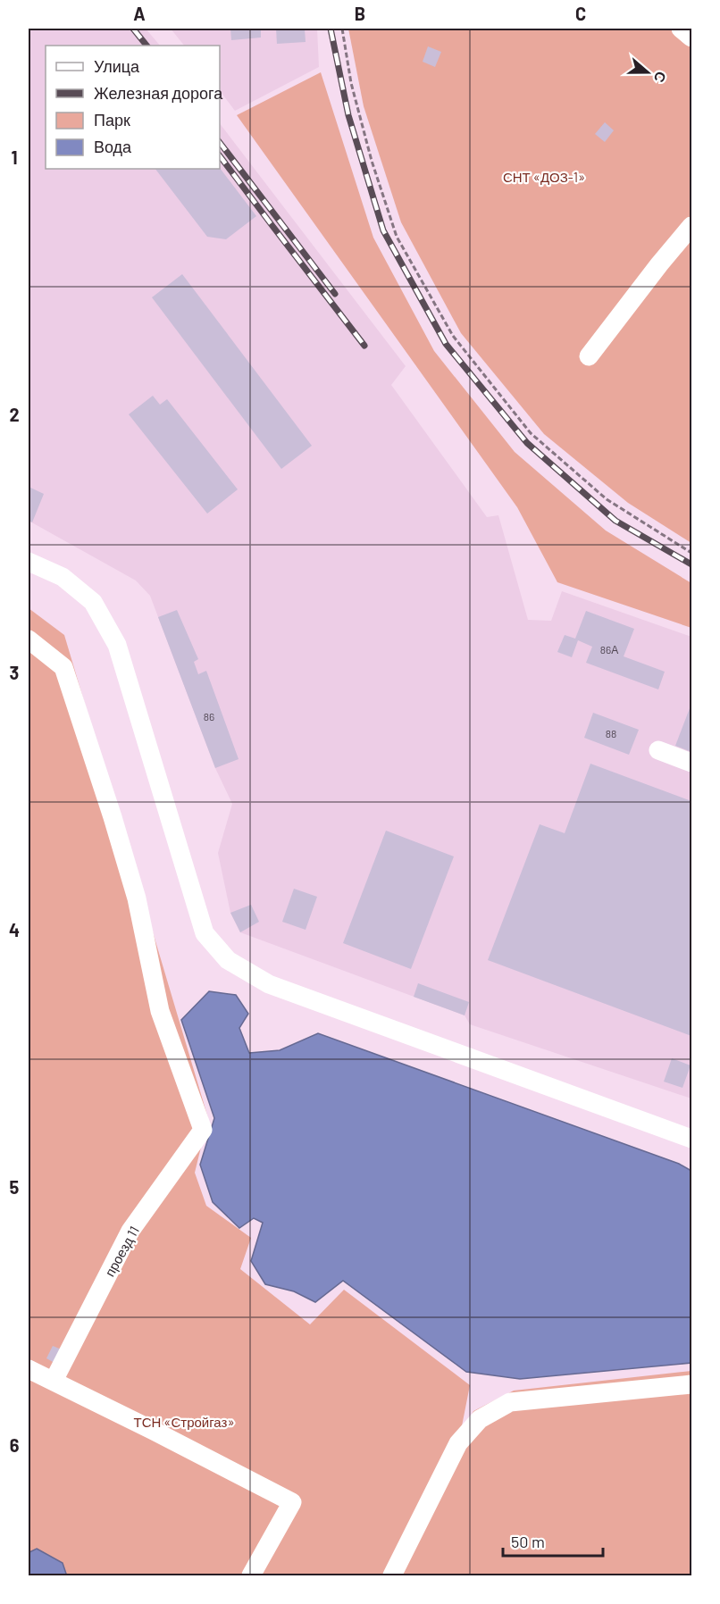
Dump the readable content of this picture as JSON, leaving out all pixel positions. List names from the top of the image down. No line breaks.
{"streets":{"street":["проезд 11"]},"parks":["СНТ «ДОЗ-1»","ТСН «Стройгаз»"],"house_numbers":["86А","86","88"],"legend":["Улица","Железная дорога","Парк","Вода"],"scale_bar":"50 m","north":"right","grid":{"columns":["A","B","C"],"rows":["1","2","3","4","5","6"]}}
